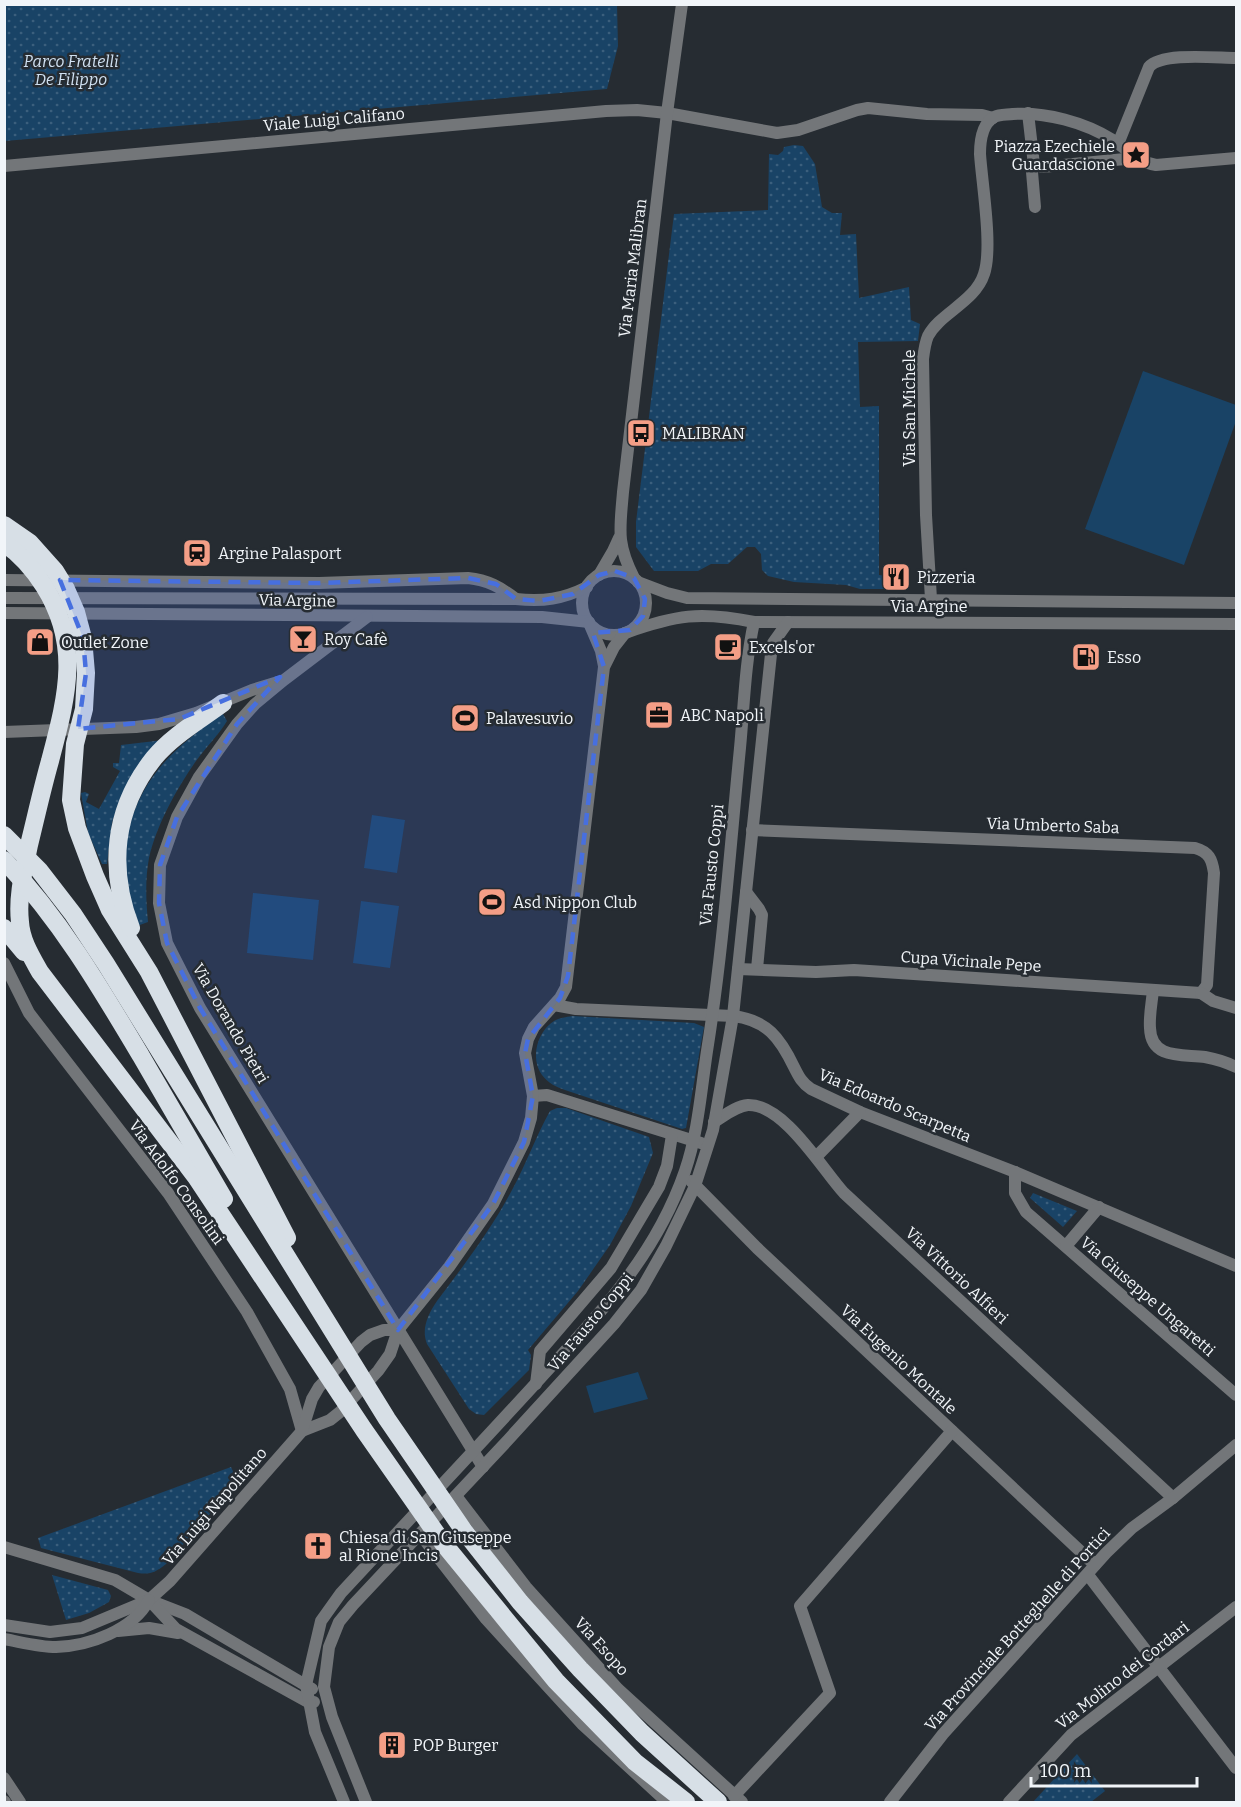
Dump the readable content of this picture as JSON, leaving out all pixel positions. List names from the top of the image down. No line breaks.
{"streets":{"street":["Viale Luigi Califano","Via Maria Malibran","Via San Michele","Via Argine","Via Umberto Saba","Via Fausto Coppi","Cupa Vicinale Pepe","Via Dorando Pietri","Via Edoardo Scarpetta","Via Adolfo Consolini","Via Vittorio Alfieri","Via Giuseppe Ungaretti","Via Eugenio Montale","Via Luigi Napolitano","Via Provinciale Botteghelle di Portici","Via Esopo","Via Molino dei Cordari"]},"crossings":[["Viale Luigi Califano","Via Maria Malibran"],["Viale Luigi Califano","Via San Michele"],["Via Maria Malibran","Via Argine"],["Via Maria Malibran","Via Luigi Napolitano"],["Via San Michele","Via Argine"],["Via Argine","Via Fausto Coppi"],["Via Argine","Via Dorando Pietri"],["Via Argine","Via Luigi Napolitano"],["Via Umberto Saba","Via Fausto Coppi"],["Via Umberto Saba","Cupa Vicinale Pepe"],["Via Fausto Coppi","Cupa Vicinale Pepe"],["Via Fausto Coppi","Via Dorando Pietri"],["Via Fausto Coppi","Via Edoardo Scarpetta"],["Via Fausto Coppi","Via Vittorio Alfieri"],["Via Fausto Coppi","Via Eugenio Montale"],["Via Fausto Coppi","Via Esopo"],["Via Dorando Pietri","Via Luigi Napolitano"],["Via Edoardo Scarpetta","Via Giuseppe Ungaretti"],["Via Edoardo Scarpetta","Via Luigi Napolitano"],["Via Adolfo Consolini","Via Luigi Napolitano"],["Via Vittorio Alfieri","Via Provinciale Botteghelle di Portici"],["Via Eugenio Montale","Via Provinciale Botteghelle di Portici"],["Via Eugenio Montale","Via Molino dei Cordari"]],"parks":["Parco Fratelli De Filippo"],"places":{"place":["Piazza Ezechiele Guardascione"],"bus stop":["MALIBRAN"],"station":["Argine Palasport"],"restaurant":["Pizzeria"],"bar":["Roy Cafè"],"shop":["Outlet Zone"],"cafe":["Excels'or"],"fuel station":["Esso"],"office":["ABC Napoli"],"sports":["Palavesuvio","Asd Nippon Club"],"church":["Chiesa di San Giuseppe al Rione Incis"],"building":["POP Burger"]},"scale_bar":"100 m"}
